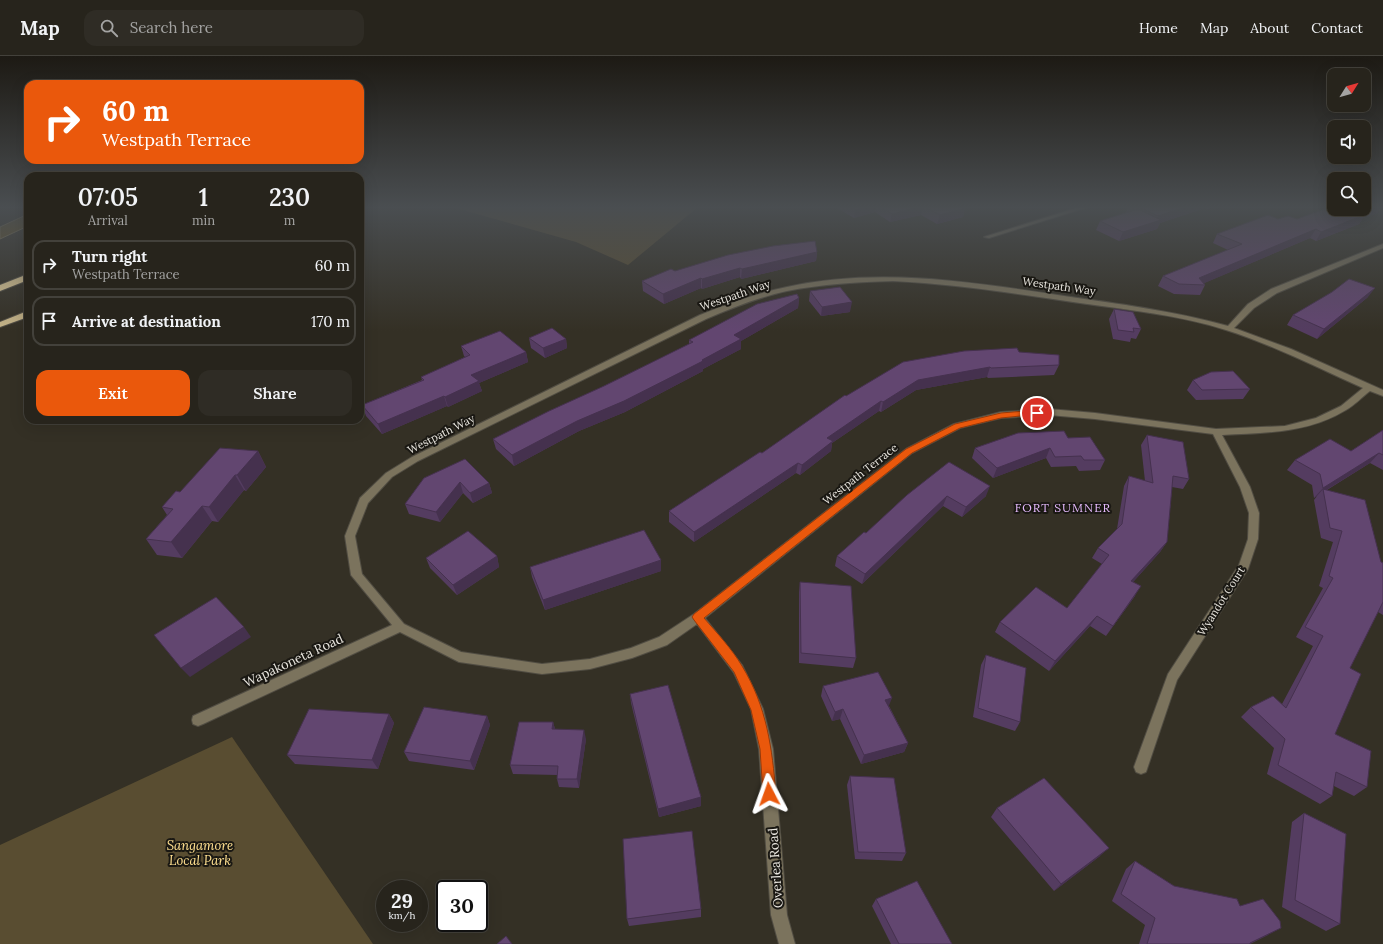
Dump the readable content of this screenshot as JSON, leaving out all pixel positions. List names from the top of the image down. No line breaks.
{"streets":{"street":["Westpath Way","Westpath Terrace","Wyandot Court","Wapakoneta Road","Overlea Road"]},"crossings":[["Westpath Way","Westpath Terrace"],["Westpath Way","Wapakoneta Road"],["Westpath Terrace","Wyandot Court"],["Westpath Terrace","Wapakoneta Road"],["Westpath Terrace","Overlea Road"]],"districts":["FORT SUMNER"],"parks":["Sangamore Local Park"],"north":"top right","page":{"header":"Map","search":"Search here","nav":["Home","Map","About","Contact"],"turn":["60 m","Westpath Terrace"],"eta":["07:05","Arrival","1","min","230","m"],"list":[{"name":"Turn right","note":"Westpath Terrace","value":"60 m"},{"name":"Arrive at destination","value":"170 m"}],"buttons":["Exit","Share"],"speed":"29 km/h","limit":"30"}}
